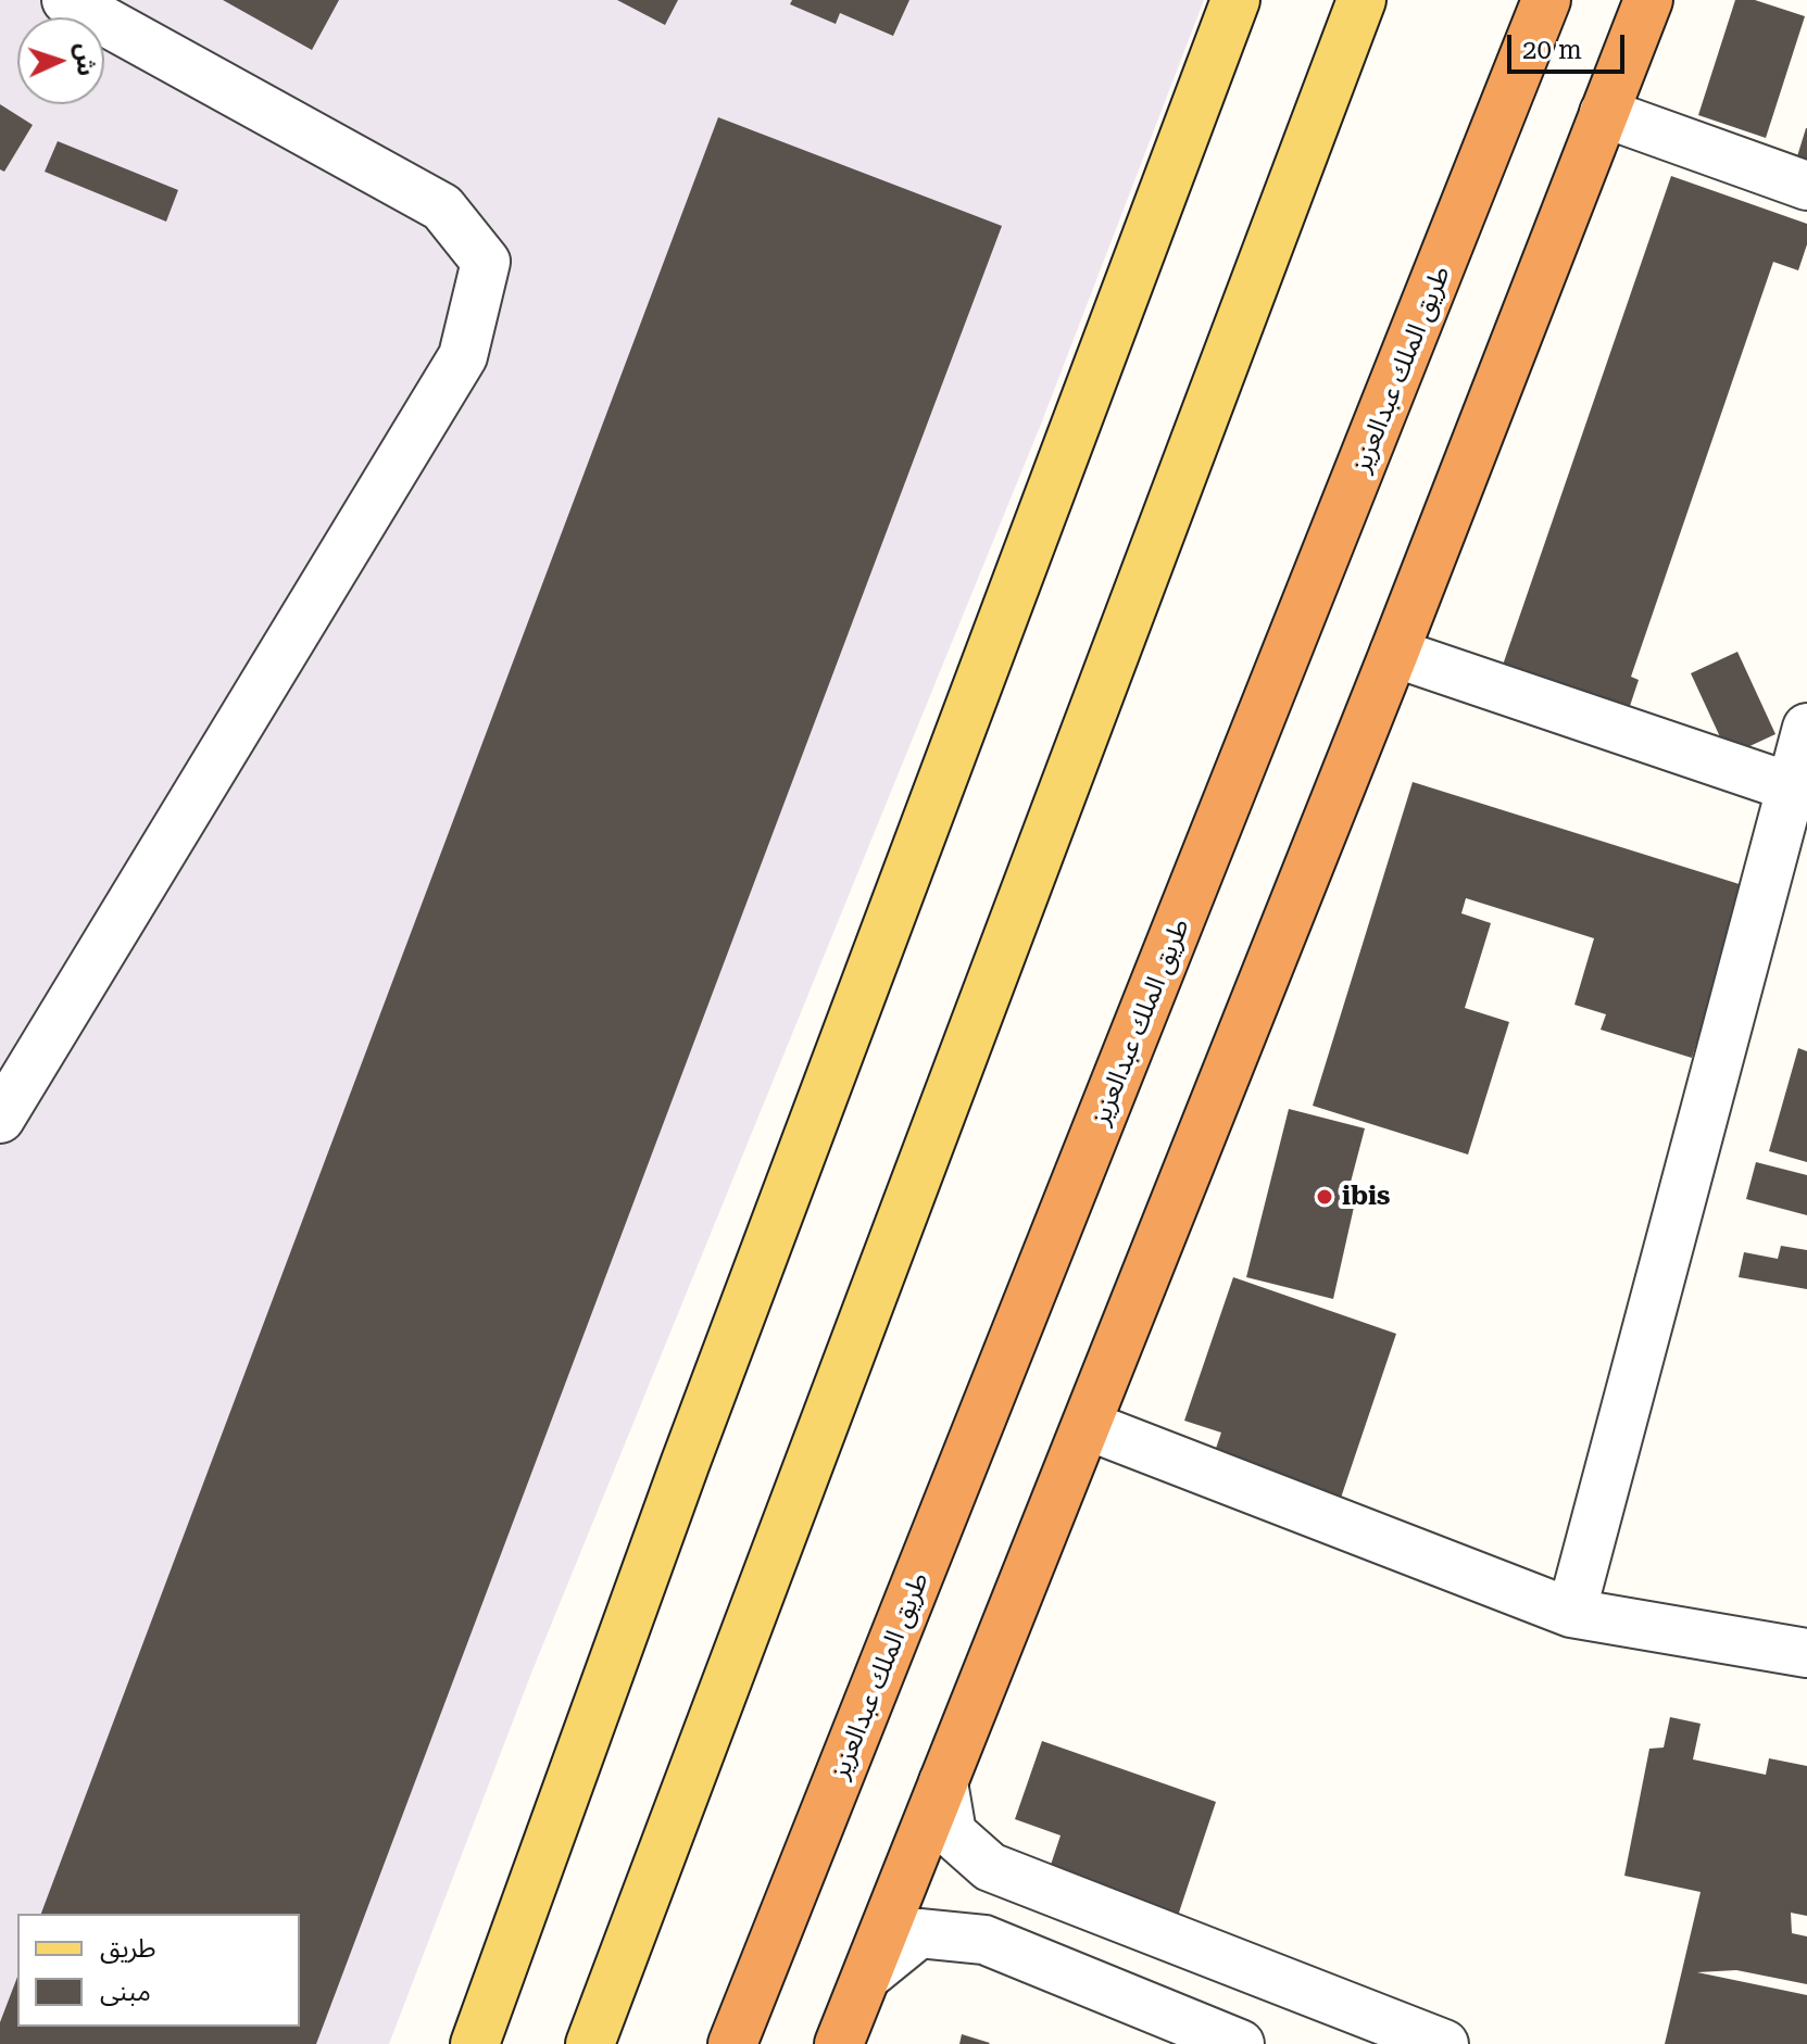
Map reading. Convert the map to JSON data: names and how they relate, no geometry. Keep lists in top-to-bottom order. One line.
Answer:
{"streets":{"highway":["طريق الملك عبدالعزيز"]},"places":["ibis"],"legend":["طريق","مبنى"],"scale_bar":"20 m","north":"right"}
